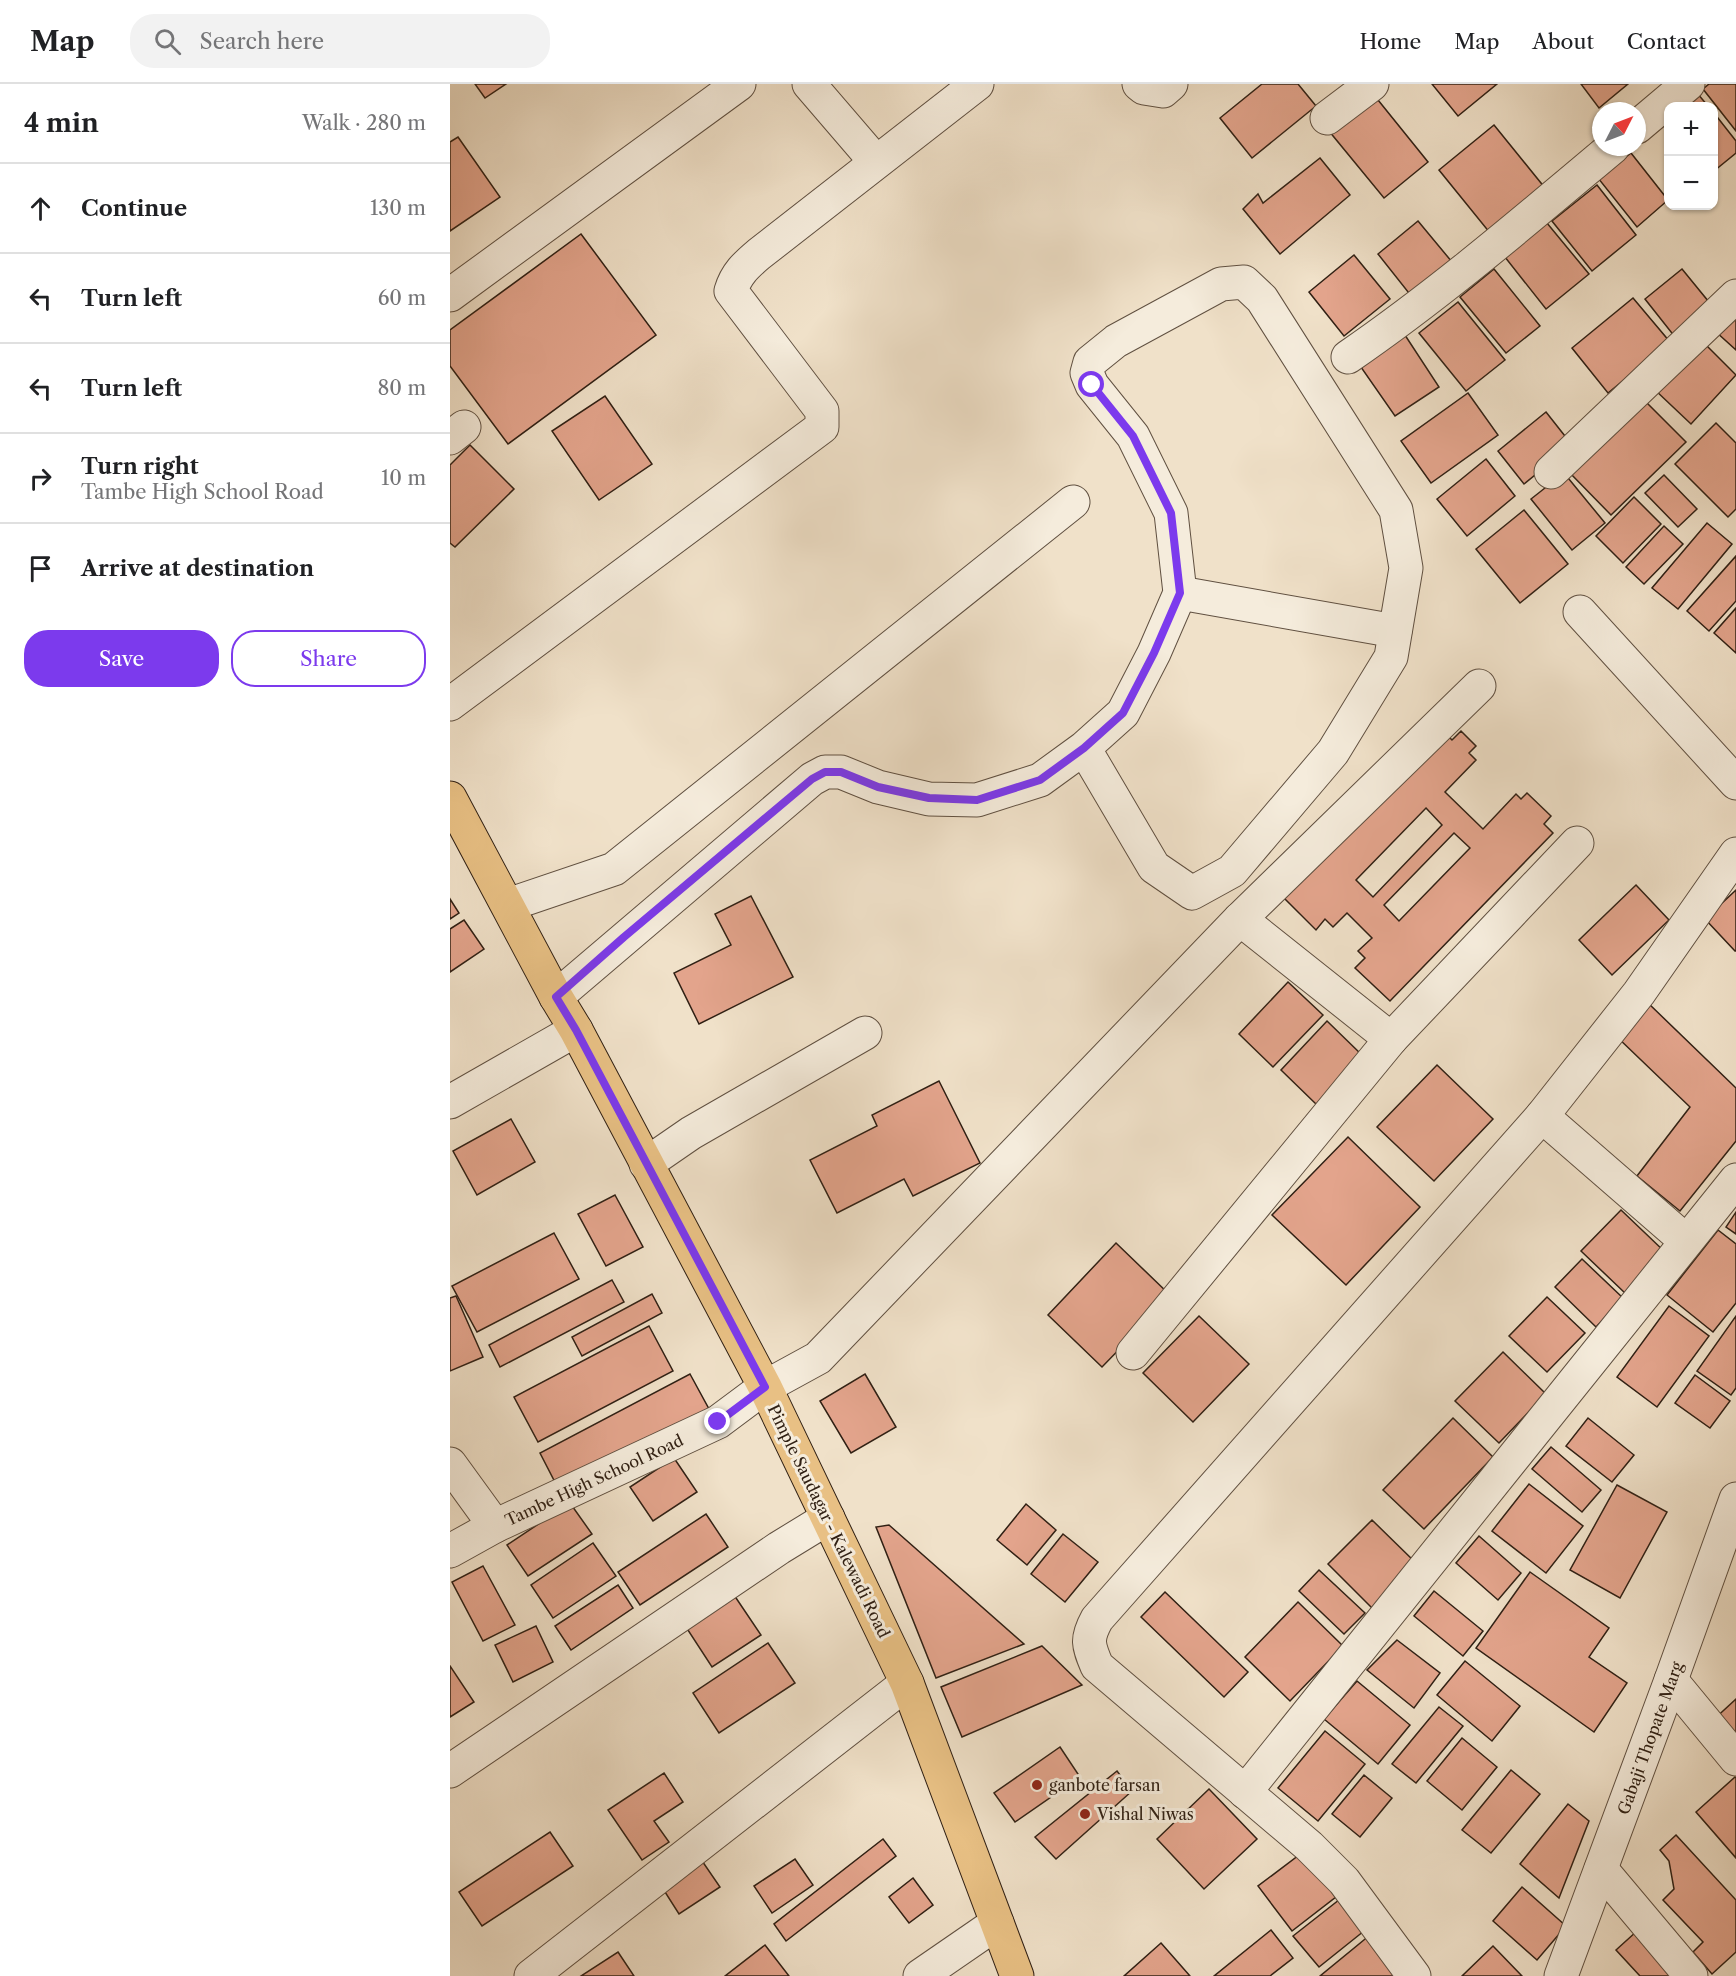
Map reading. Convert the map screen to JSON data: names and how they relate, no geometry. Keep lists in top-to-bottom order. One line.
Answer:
{"streets":{"main road":["Pimple Saudagar - Kalewadi Road"],"street":["Tambe High School Road","Gabaji Thopate Marg"]},"crossings":[["Tambe High School Road","Pimple Saudagar - Kalewadi Road"]],"places":["ganbote farsan","Vishal Niwas"],"north":"top right","page":{"header":"Map","search":"Search here","nav":["Home","Map","About","Contact"],"heading":["4 min","Walk · 280 m"],"map_buttons":["+","−"],"list":[["Continue","130 m"],["Turn left","60 m"],["Turn left","80 m"],["Turn right","Tambe High School Road","10 m"],"Arrive at destination"],"buttons":["Save","Share"]}}
